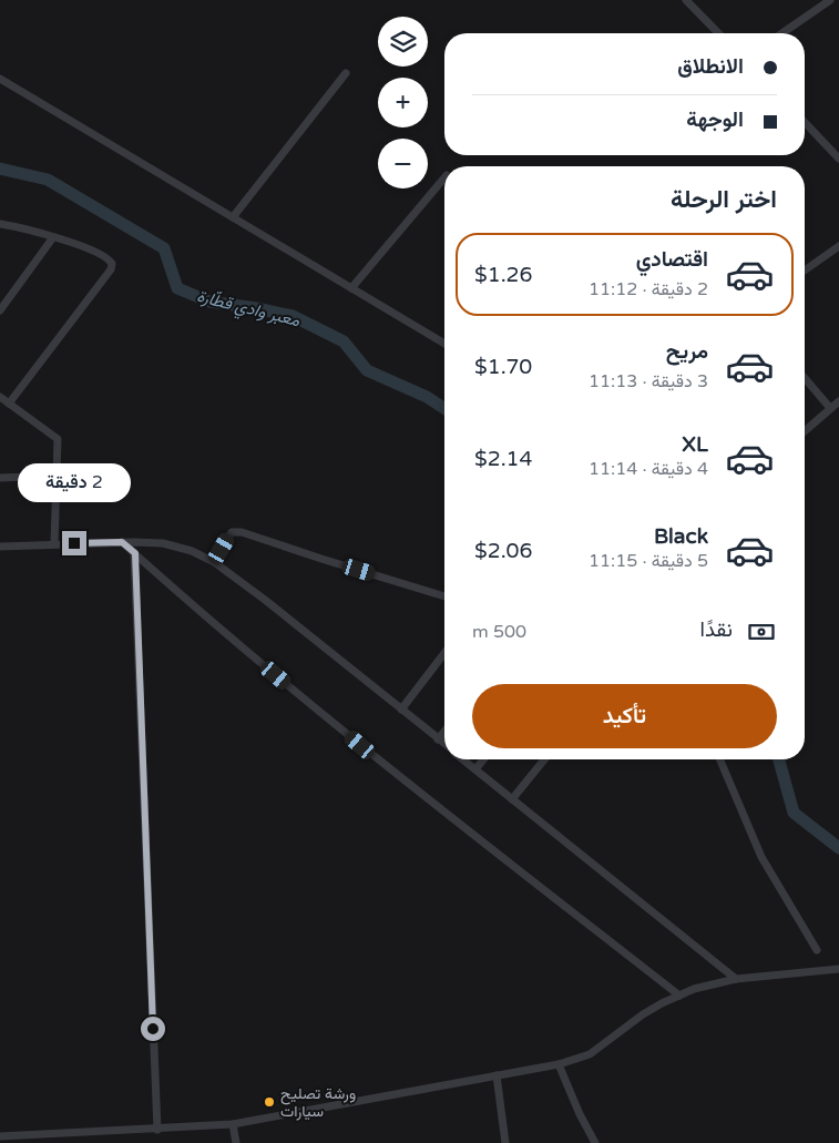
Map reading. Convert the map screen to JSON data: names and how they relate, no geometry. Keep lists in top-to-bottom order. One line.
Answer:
{"water":["معبر وادي قطّارة"],"places":["ورشة تصليح سيارات"],"page":{"map_buttons":["+","−"],"banner":["الانطلاق","الوجهة"],"heading":"اختر الرحلة","list":[{"name":"اقتصادي","note":"2 دقيقة · 11:12","value":"$1.26"},{"name":"مريح","note":"3 دقيقة · 11:13","value":"$1.70"},{"name":"XL","note":"4 دقيقة · 11:14","value":"$2.14"},{"name":"Black","note":"5 دقيقة · 11:15","value":"$2.06"}],"bubble":"2 دقيقة","pay":["نقدًا","500 m"],"buttons":"تأكيد"}}
